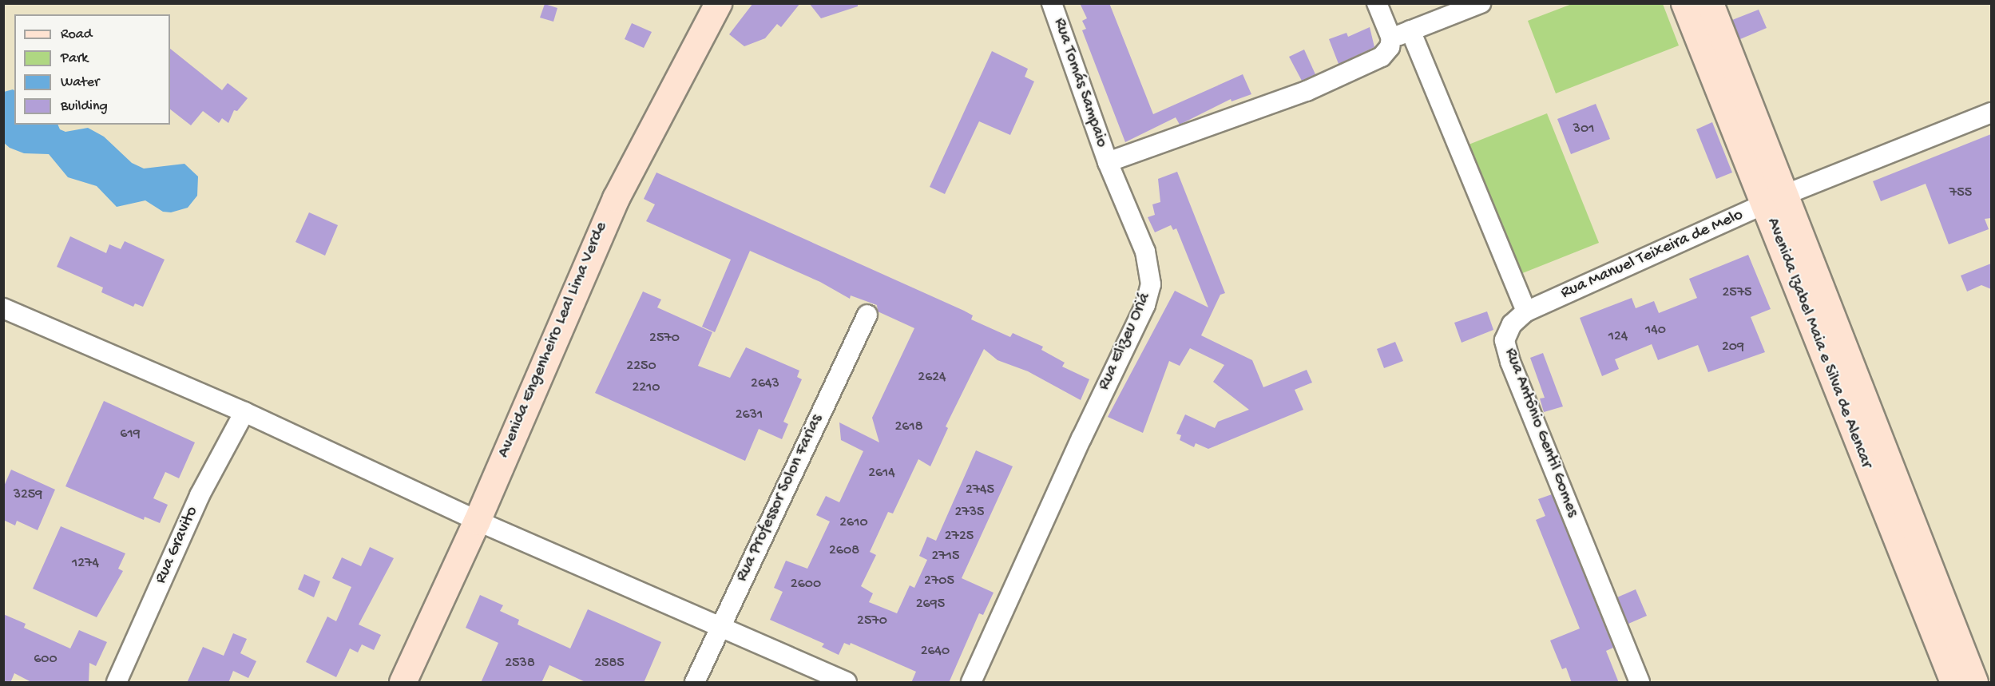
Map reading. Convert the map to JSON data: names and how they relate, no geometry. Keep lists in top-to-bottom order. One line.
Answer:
{"streets":{"street":["Rua Tomás Sampaio","Rua Manuel Teixeira de Melo","Avenida Engenheiro Leal Lima Verde","Rua Elizeu Oriá","Avenida Izabel Maia e Silva de Alencar","Rua Antônio Gentil Gomes","Rua Professor Solon Farias","Rua Gravito"]},"crossings":[["Rua Tomás Sampaio","Rua Elizeu Oriá"],["Rua Manuel Teixeira de Melo","Avenida Izabel Maia e Silva de Alencar"],["Rua Manuel Teixeira de Melo","Rua Antônio Gentil Gomes"]],"house_numbers":["301","755","2575","140","124","2570","209","2250","2624","2643","2210","2631","2618","619","2614","2745","3259","2735","2610","2725","2608","2715","1274","2705","2600","2695","2570","2640","600","2538","2585"],"legend":["Road","Park","Water","Building"]}
